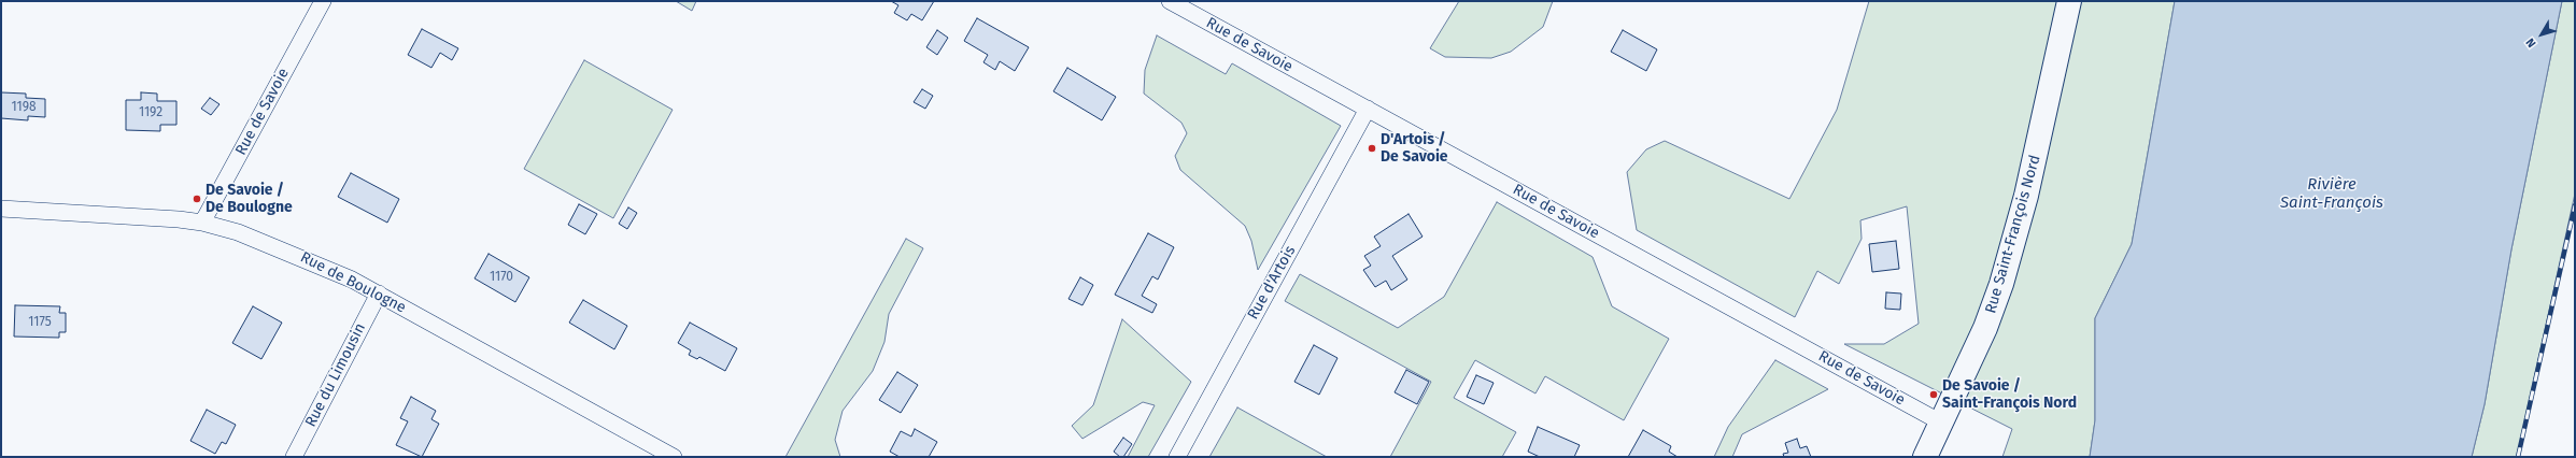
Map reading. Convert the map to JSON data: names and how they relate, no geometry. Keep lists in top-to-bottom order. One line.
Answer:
{"streets":{"street":["Rue de Savoie","Rue Saint-François Nord","Rue de Boulogne","Rue d'Artois","Rue du Limousin"]},"crossings":[["Rue de Savoie","Rue Saint-François Nord"],["Rue de Savoie","Rue de Boulogne"],["Rue de Savoie","Rue d'Artois"],["Rue de Boulogne","Rue du Limousin"]],"water":["Rivière Saint-François"],"places":["D'Artois / De Savoie","De Savoie / De Boulogne","De Savoie / Saint-François Nord"],"house_numbers":["1198","1192","1170","1175"],"north":"bottom left"}
